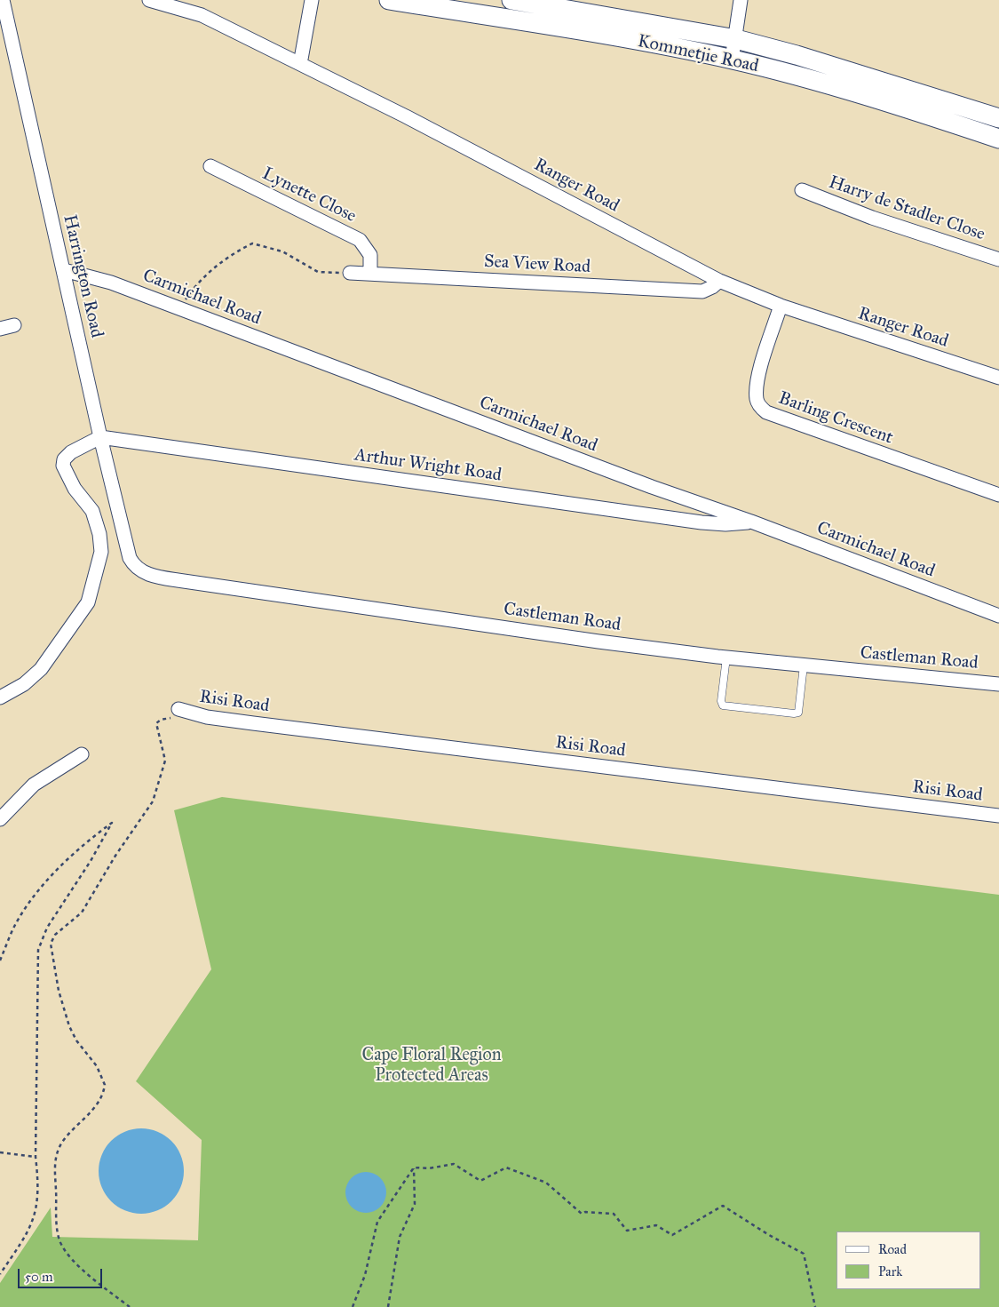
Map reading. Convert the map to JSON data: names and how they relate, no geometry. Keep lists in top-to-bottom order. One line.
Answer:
{"streets":{"main road":["Kommetjie Road"],"street":["Ranger Road","Lynette Close","Harry de Stadler Close","Sea View Road","Harrington Road","Carmichael Road","Barling Crescent","Arthur Wright Road","Castleman Road","Risi Road"]},"crossings":[["Ranger Road","Sea View Road"],["Ranger Road","Barling Crescent"],["Lynette Close","Sea View Road"],["Harrington Road","Carmichael Road"],["Harrington Road","Arthur Wright Road"],["Harrington Road","Castleman Road"],["Carmichael Road","Arthur Wright Road"]],"parks":["Cape Floral Region Protected Areas"],"legend":["Road","Park"],"scale_bar":"50 m"}
